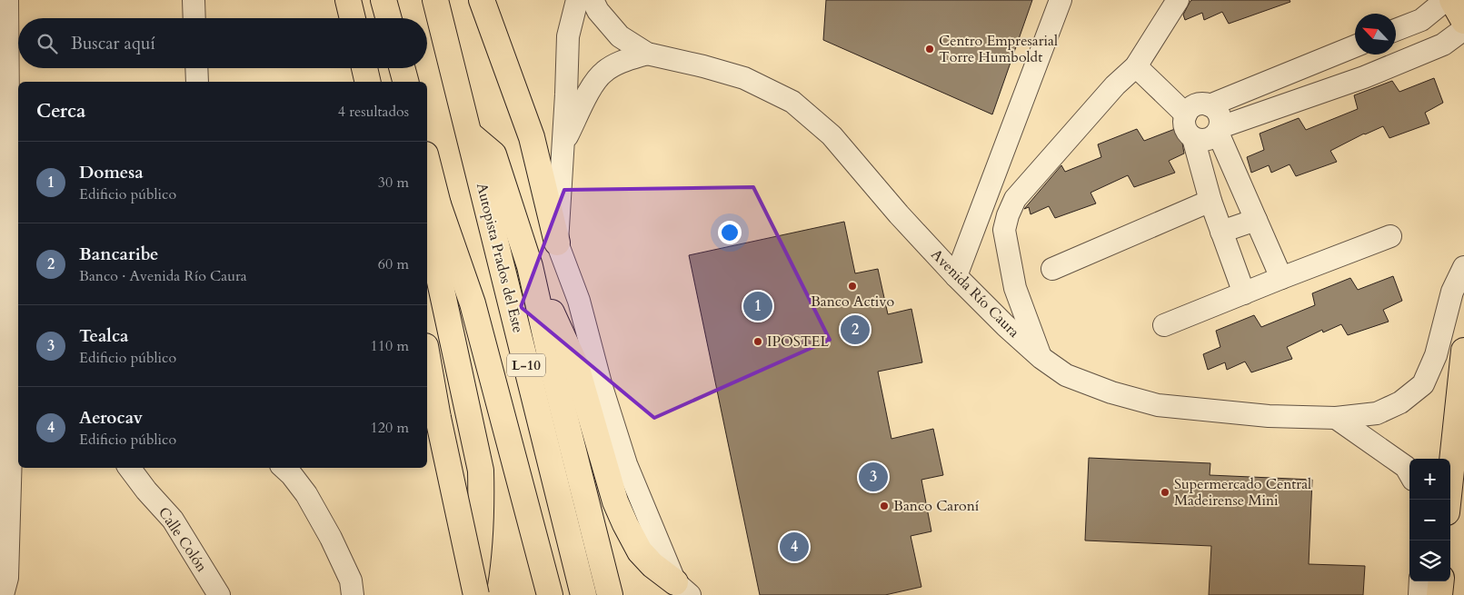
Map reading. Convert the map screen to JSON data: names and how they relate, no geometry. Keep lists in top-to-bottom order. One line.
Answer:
{"streets":{"main road":["Autopista Prados del Este","L-10"],"street":["Avenida Río Caura","Calle Colón"]},"places":["Centro Empresarial Torre Humboldt","Banco Activo","IPOSTEL","Supermercado Central Madeirense Mini","Banco Caroní"],"north":"top left","page":{"search":"Buscar aquí","heading":["Cerca","4 resultados"],"list":[{"mark":"1","name":"Domesa","note":"Edificio público","value":"30 m"},{"mark":"2","name":"Bancaribe","note":"Banco · Avenida Río Caura","value":"60 m"},{"mark":"3","name":"Tealca","note":"Edificio público","value":"110 m"},{"mark":"4","name":"Aerocav","note":"Edificio público","value":"120 m"}],"pins":["1","2","3","4"],"map_buttons":["+","−"]}}
